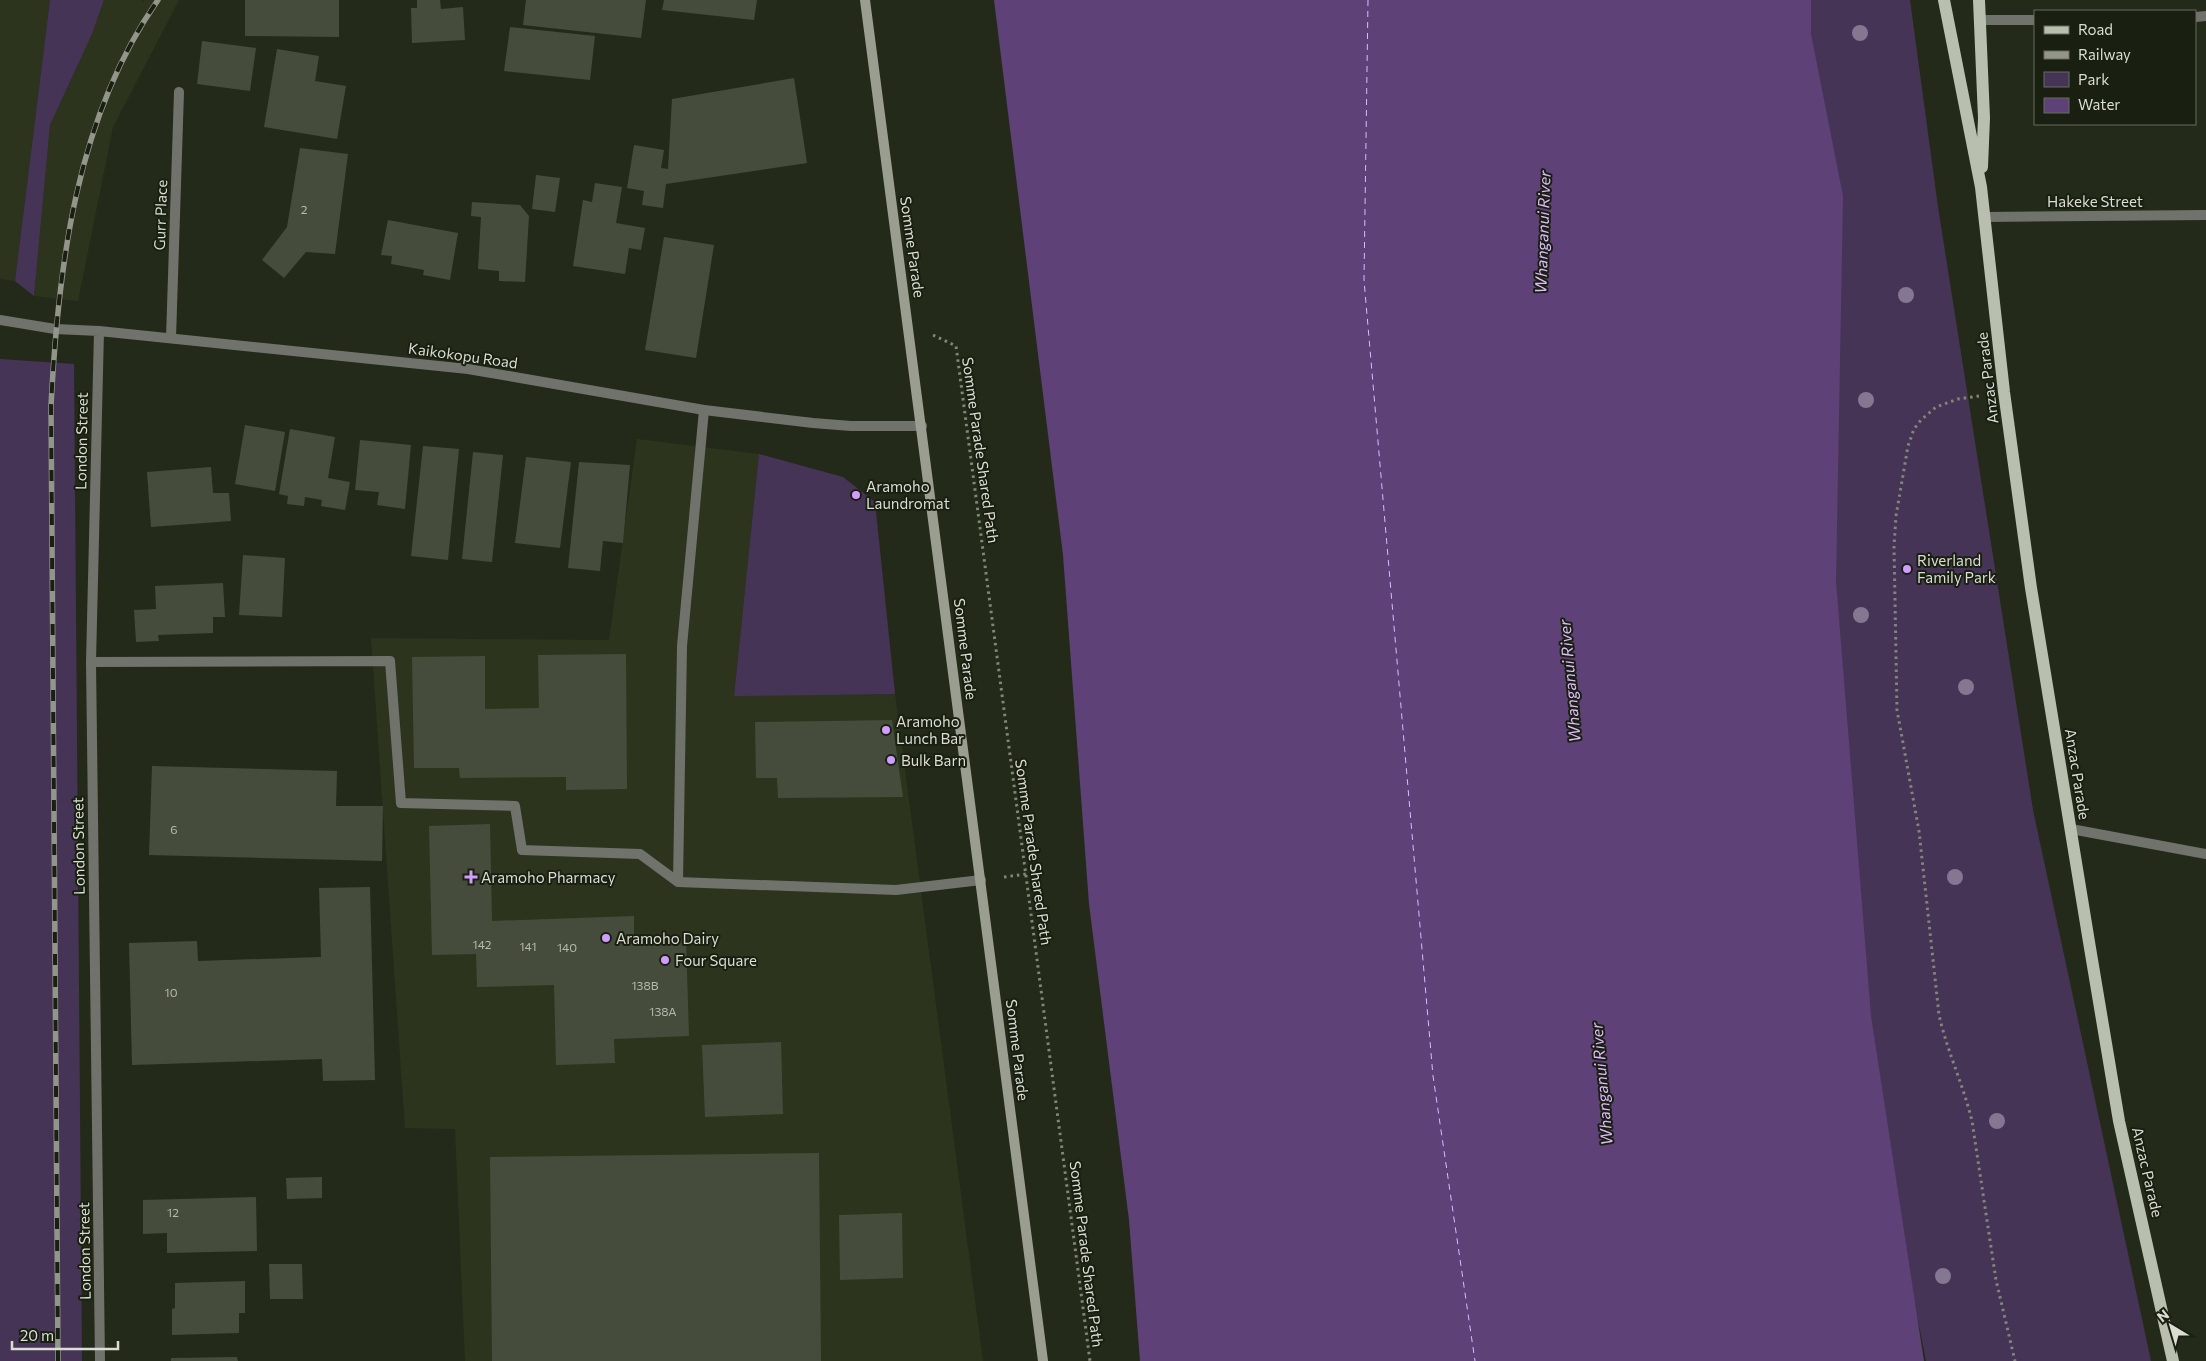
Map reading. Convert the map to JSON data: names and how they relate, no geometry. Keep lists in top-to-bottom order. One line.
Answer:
{"streets":{"main road":["Somme Parade","Anzac Parade"],"street":["Hakeke Street","Gurr Place","Kaikokopu Road","London Street"],"path":["Somme Parade Shared Path"]},"crossings":[["Hakeke Street","Anzac Parade"],["Gurr Place","Kaikokopu Road"],["Somme Parade","Kaikokopu Road"],["Kaikokopu Road","London Street"]],"water":["Whanganui River"],"places":{"other":["Aramoho Laundromat","Riverland Family Park","Aramoho Lunch Bar","Bulk Barn","Aramoho Dairy","Four Square"],"health":["Aramoho Pharmacy"]},"house_numbers":["2","6","142","141","140","138B","10","138A","12"],"legend":["Road","Railway","Park","Water"],"scale_bar":"20 m","north":"top left"}
